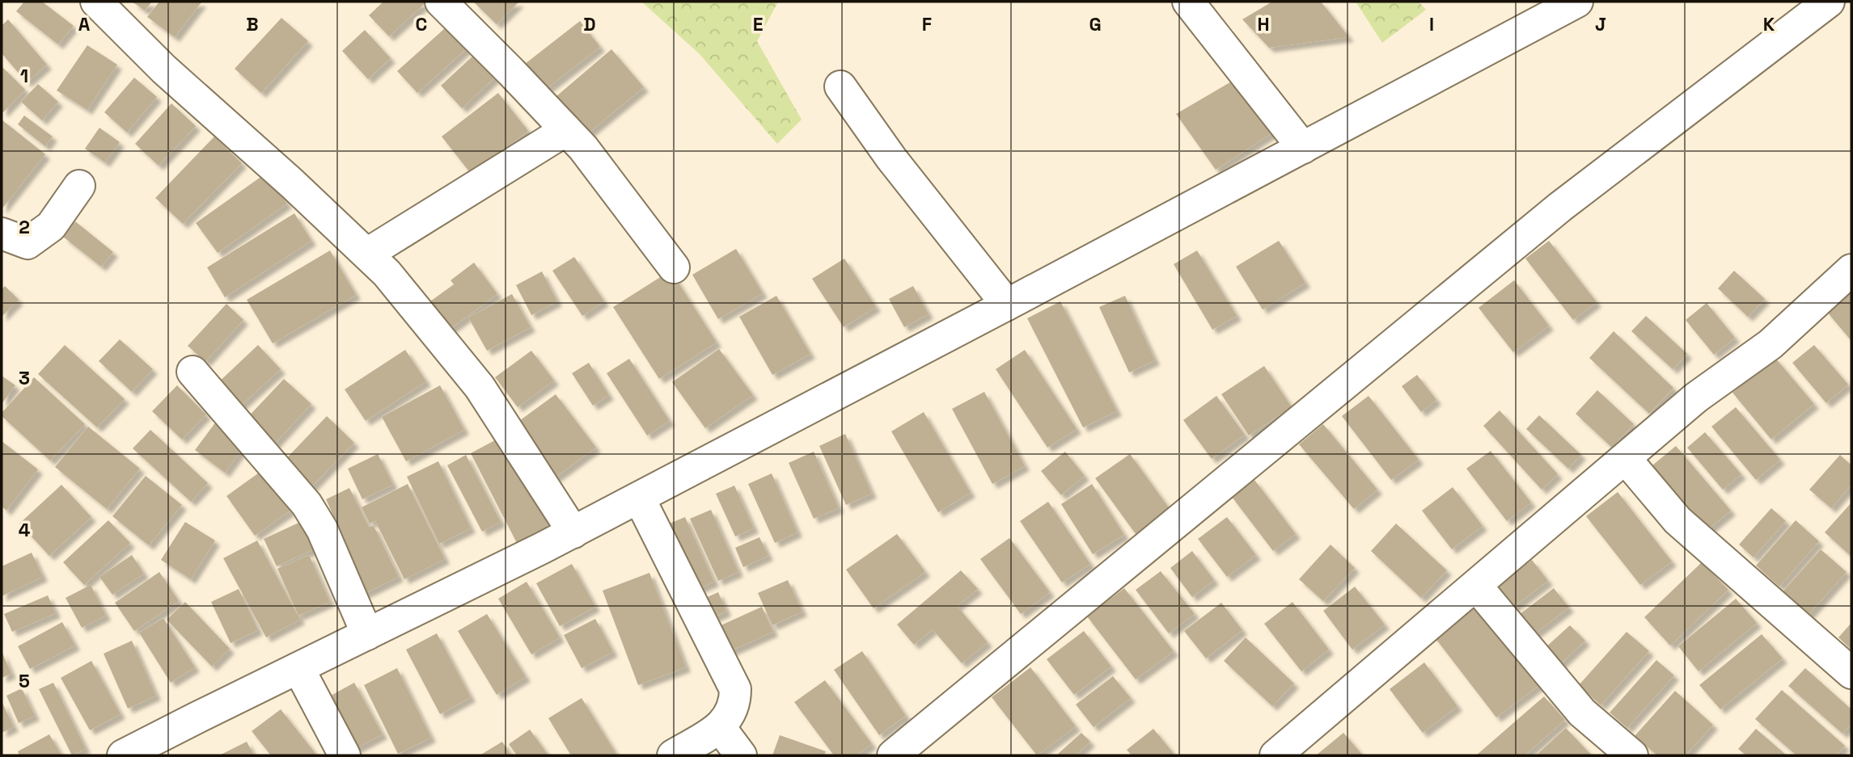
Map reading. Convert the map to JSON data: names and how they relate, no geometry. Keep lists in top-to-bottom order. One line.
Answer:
{"grid":{"columns":["A","B","C","D","E","F","G","H","I","J","K"],"rows":["1","2","3","4","5"]}}
